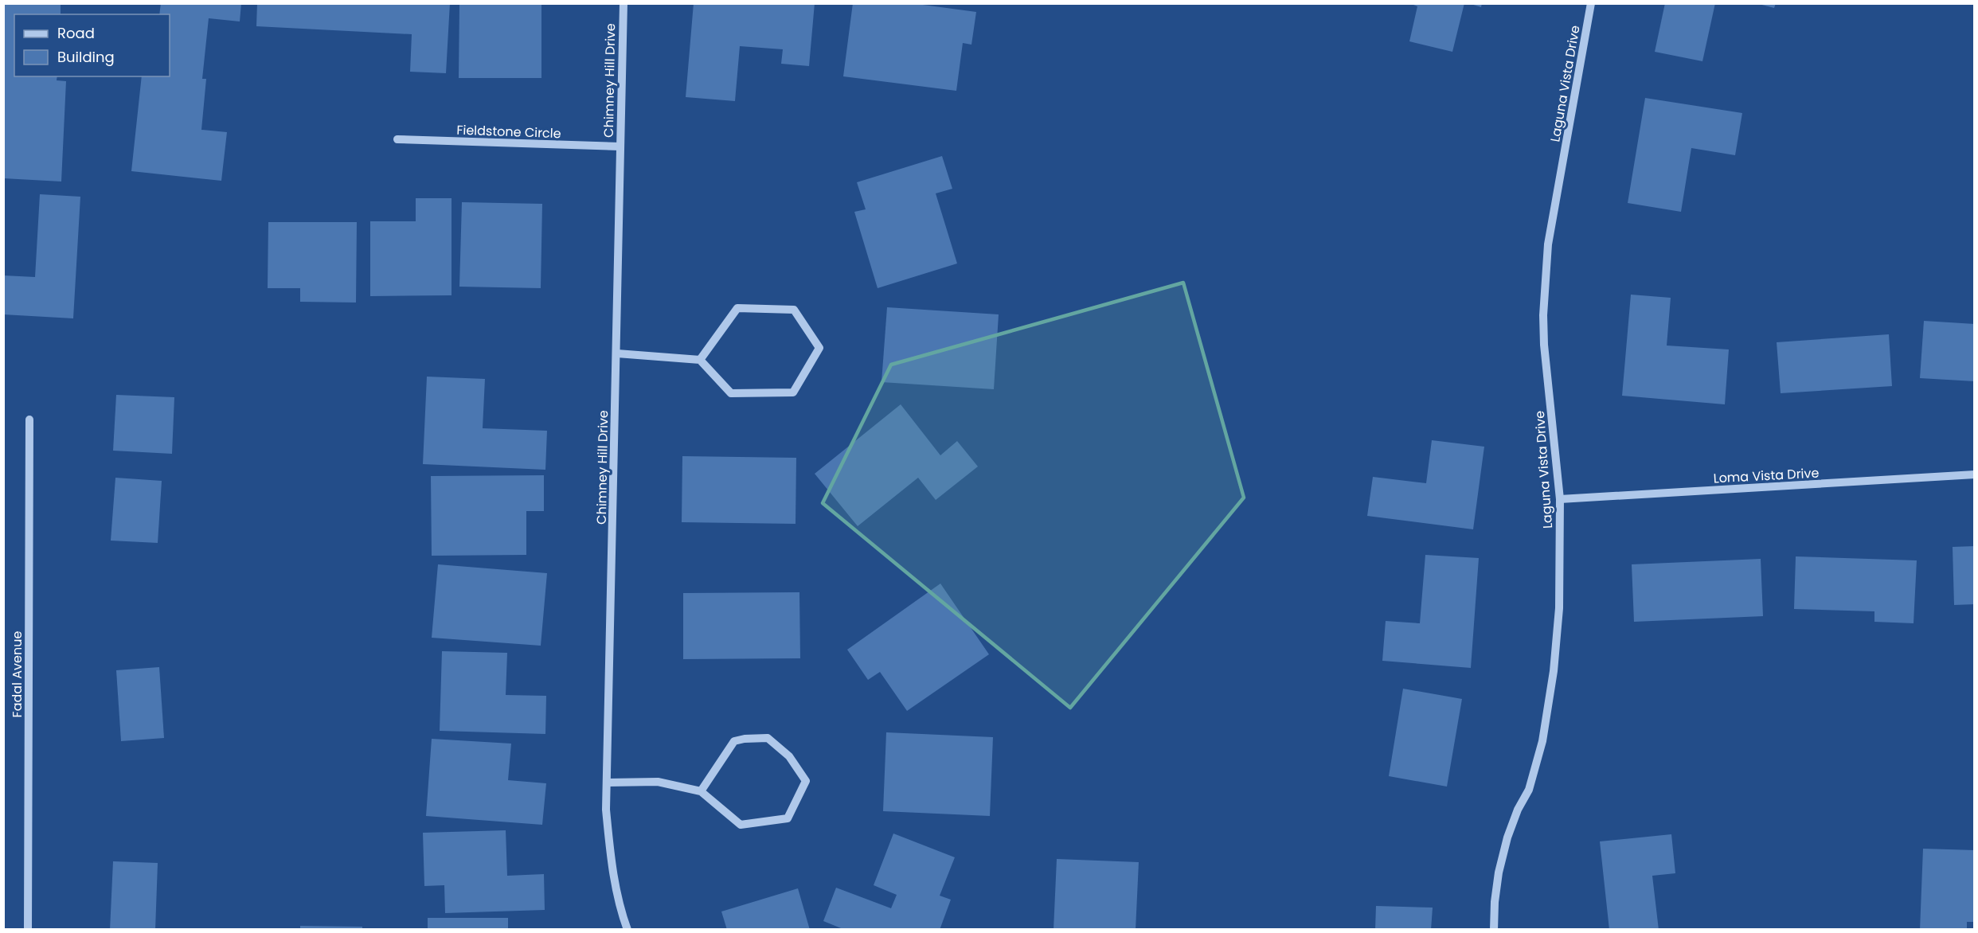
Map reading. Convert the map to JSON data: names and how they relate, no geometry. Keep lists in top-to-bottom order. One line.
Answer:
{"streets":{"street":["Chimney Hill Drive","Laguna Vista Drive","Fieldstone Circle","Loma Vista Drive","Fadal Avenue"]},"crossings":[["Chimney Hill Drive","Fieldstone Circle"],["Laguna Vista Drive","Loma Vista Drive"]],"legend":["Road","Building"]}
